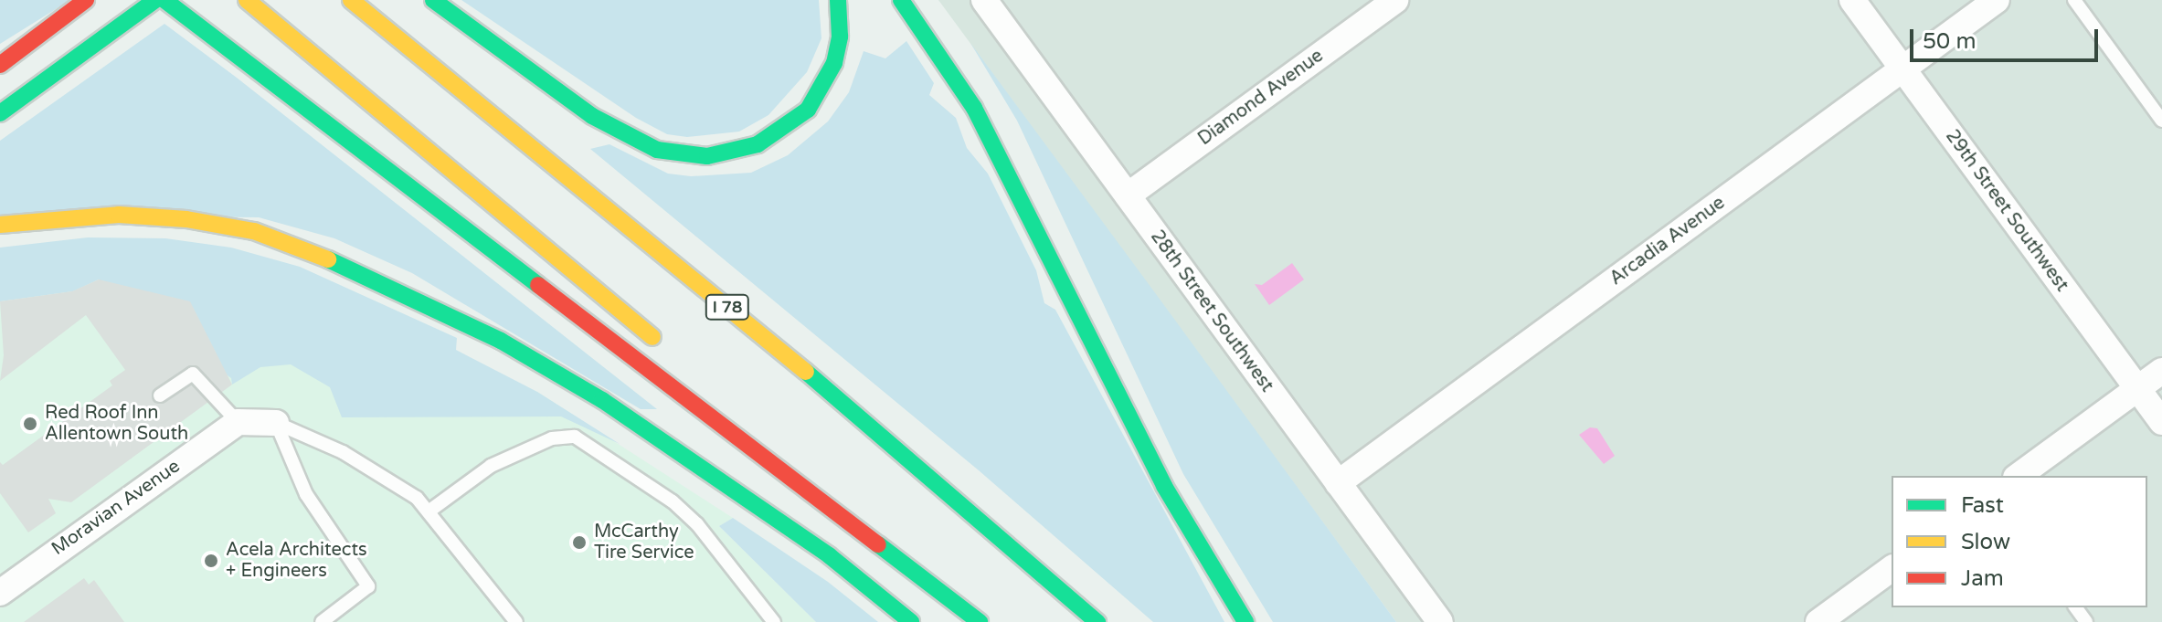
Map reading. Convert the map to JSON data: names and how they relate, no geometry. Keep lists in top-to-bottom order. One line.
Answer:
{"streets":{"highway":["I 78"],"street":["Diamond Avenue","29th Street Southwest","Arcadia Avenue","28th Street Southwest","Moravian Avenue"]},"crossings":[["Diamond Avenue","28th Street Southwest"],["29th Street Southwest","Arcadia Avenue"],["Arcadia Avenue","28th Street Southwest"]],"places":["Red Roof Inn Allentown South","McCarthy Tire Service","Acela Architects + Engineers"],"legend":["Fast","Slow","Jam"],"scale_bar":"50 m"}
